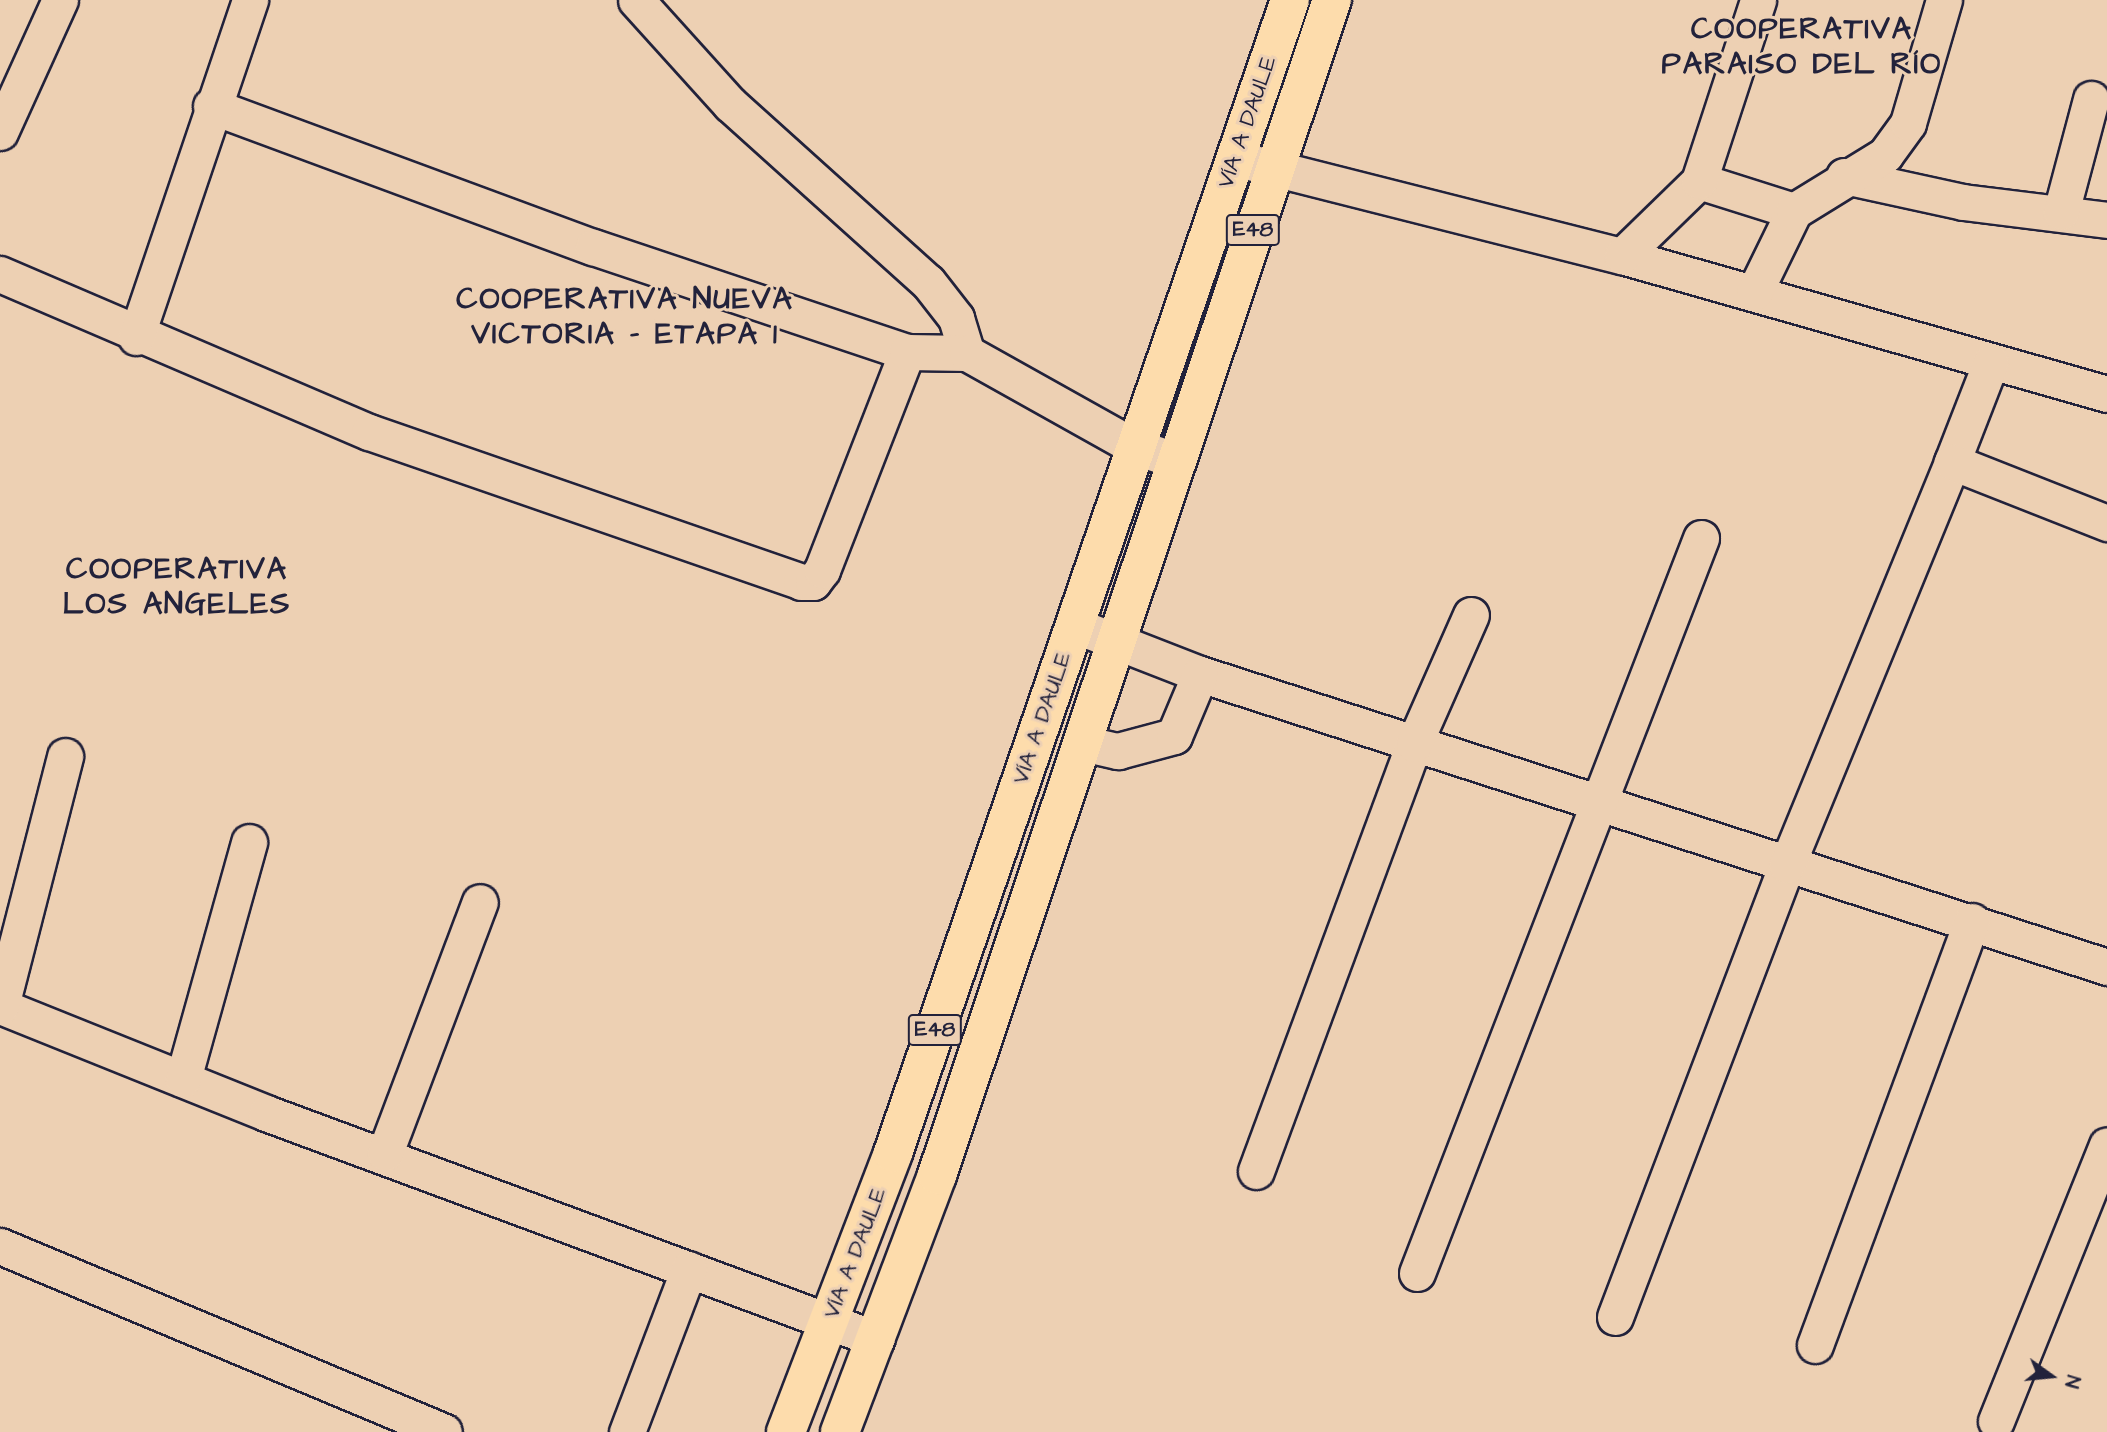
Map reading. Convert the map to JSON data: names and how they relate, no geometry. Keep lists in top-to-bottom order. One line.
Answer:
{"streets":{"highway":["VÍA A DAULE","E48"]},"districts":["COOPERATIVA PARAISO DEL RÍO","COOPERATIVA NUEVA VICTORIA - ETAPA 1","COOPERATIVA LOS ANGELES"],"north":"right"}
